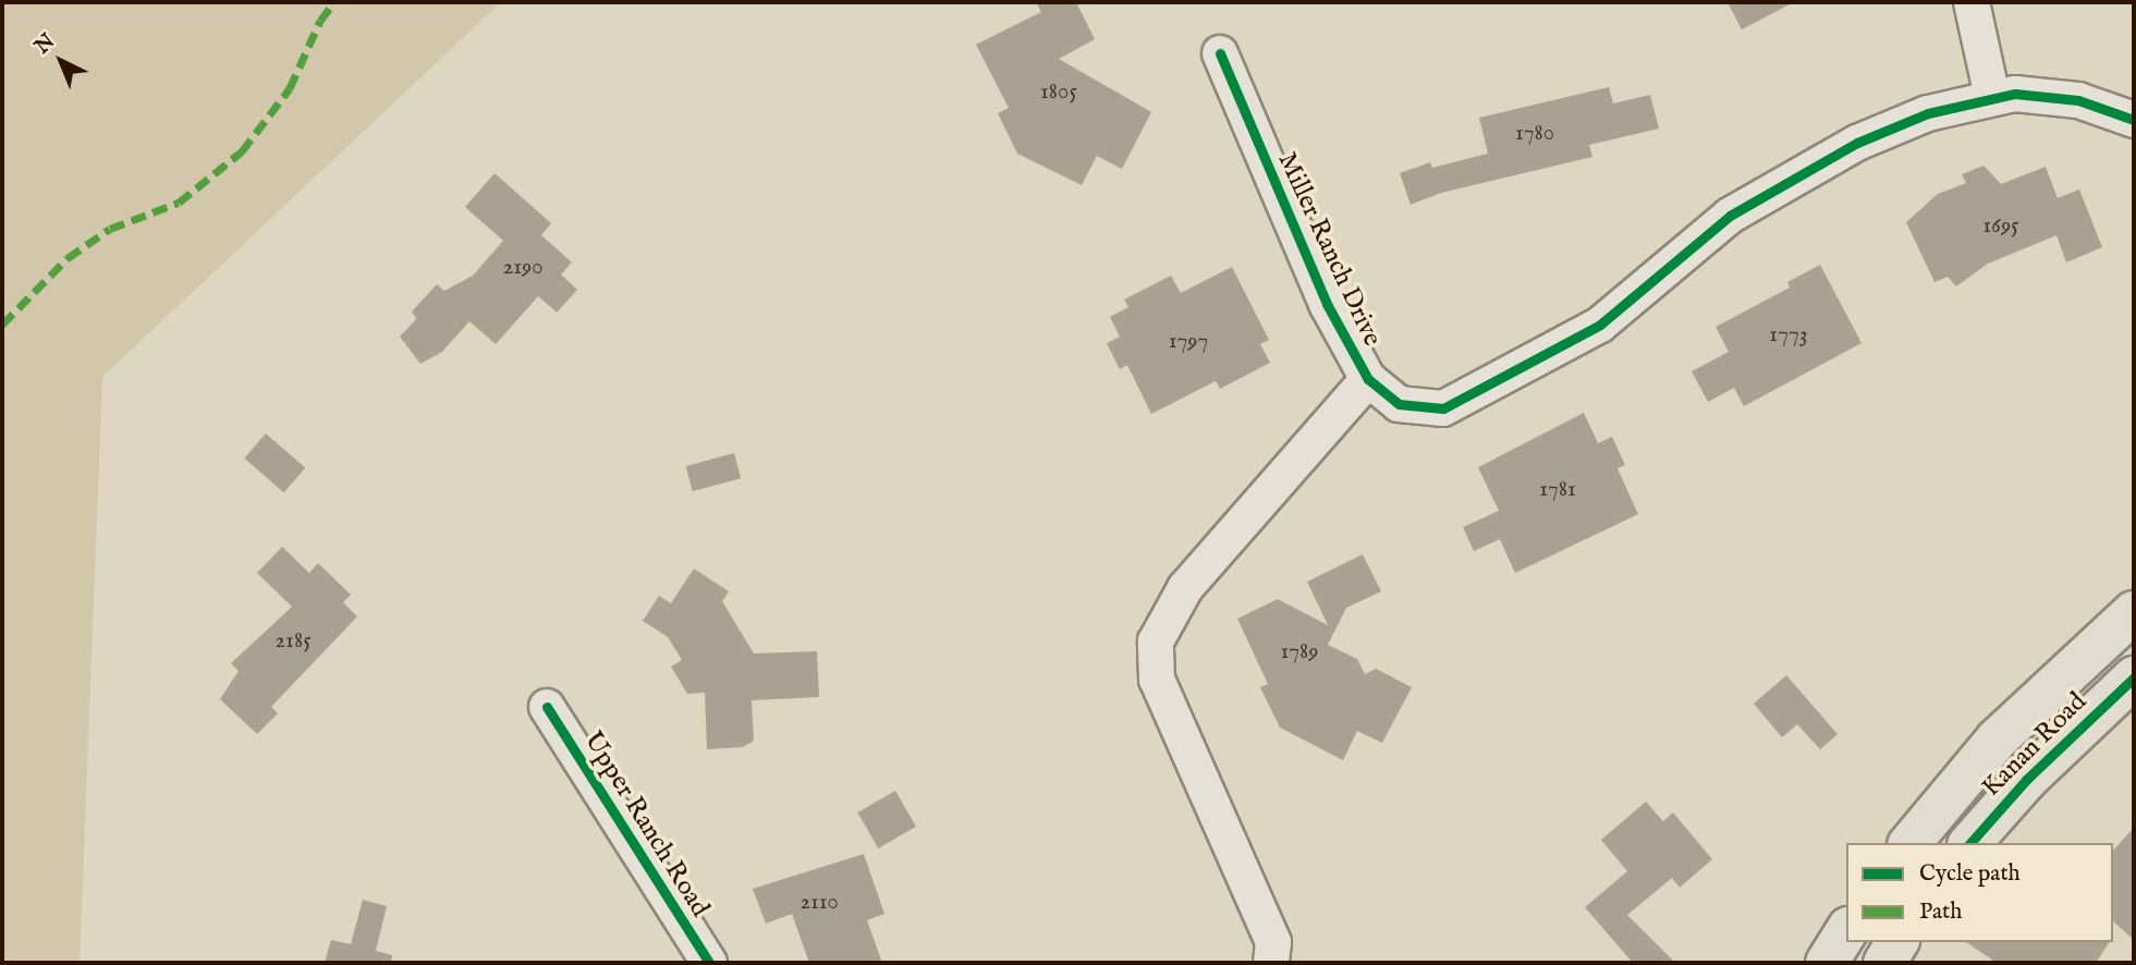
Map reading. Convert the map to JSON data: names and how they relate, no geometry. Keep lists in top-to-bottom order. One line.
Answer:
{"streets":{"main road":["Kanan Road"],"street":["Miller Ranch Drive","Upper Ranch Road"]},"house_numbers":["1805","1780","1695","2190","1773","1797","1781","2185","1789","2110"],"legend":["Cycle path","Path"],"north":"top left"}
